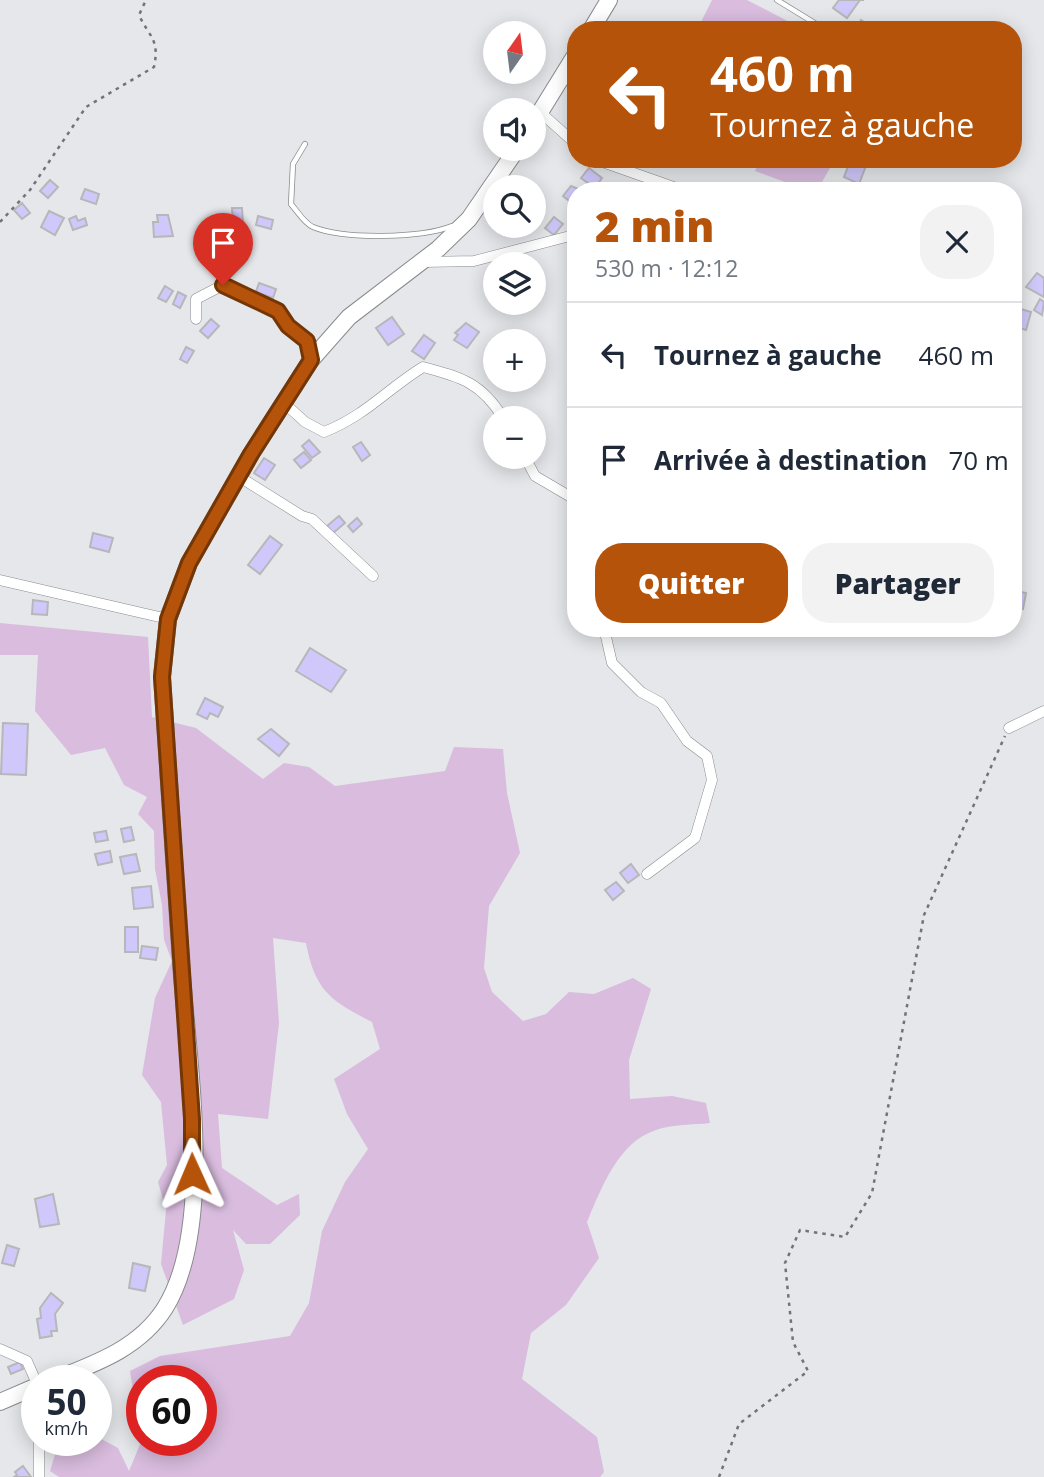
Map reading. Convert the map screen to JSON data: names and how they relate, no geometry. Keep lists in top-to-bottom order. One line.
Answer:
{"north":"top","page":{"map_buttons":["+","−"],"turn":["460 m","Tournez à gauche"],"heading":["2 min","530 m · 12:12"],"list":[{"name":"Tournez à gauche","value":"460 m"},{"name":"Arrivée à destination","value":"70 m"}],"buttons":["Quitter","Partager"],"speed":"50 km/h","limit":"60"}}
